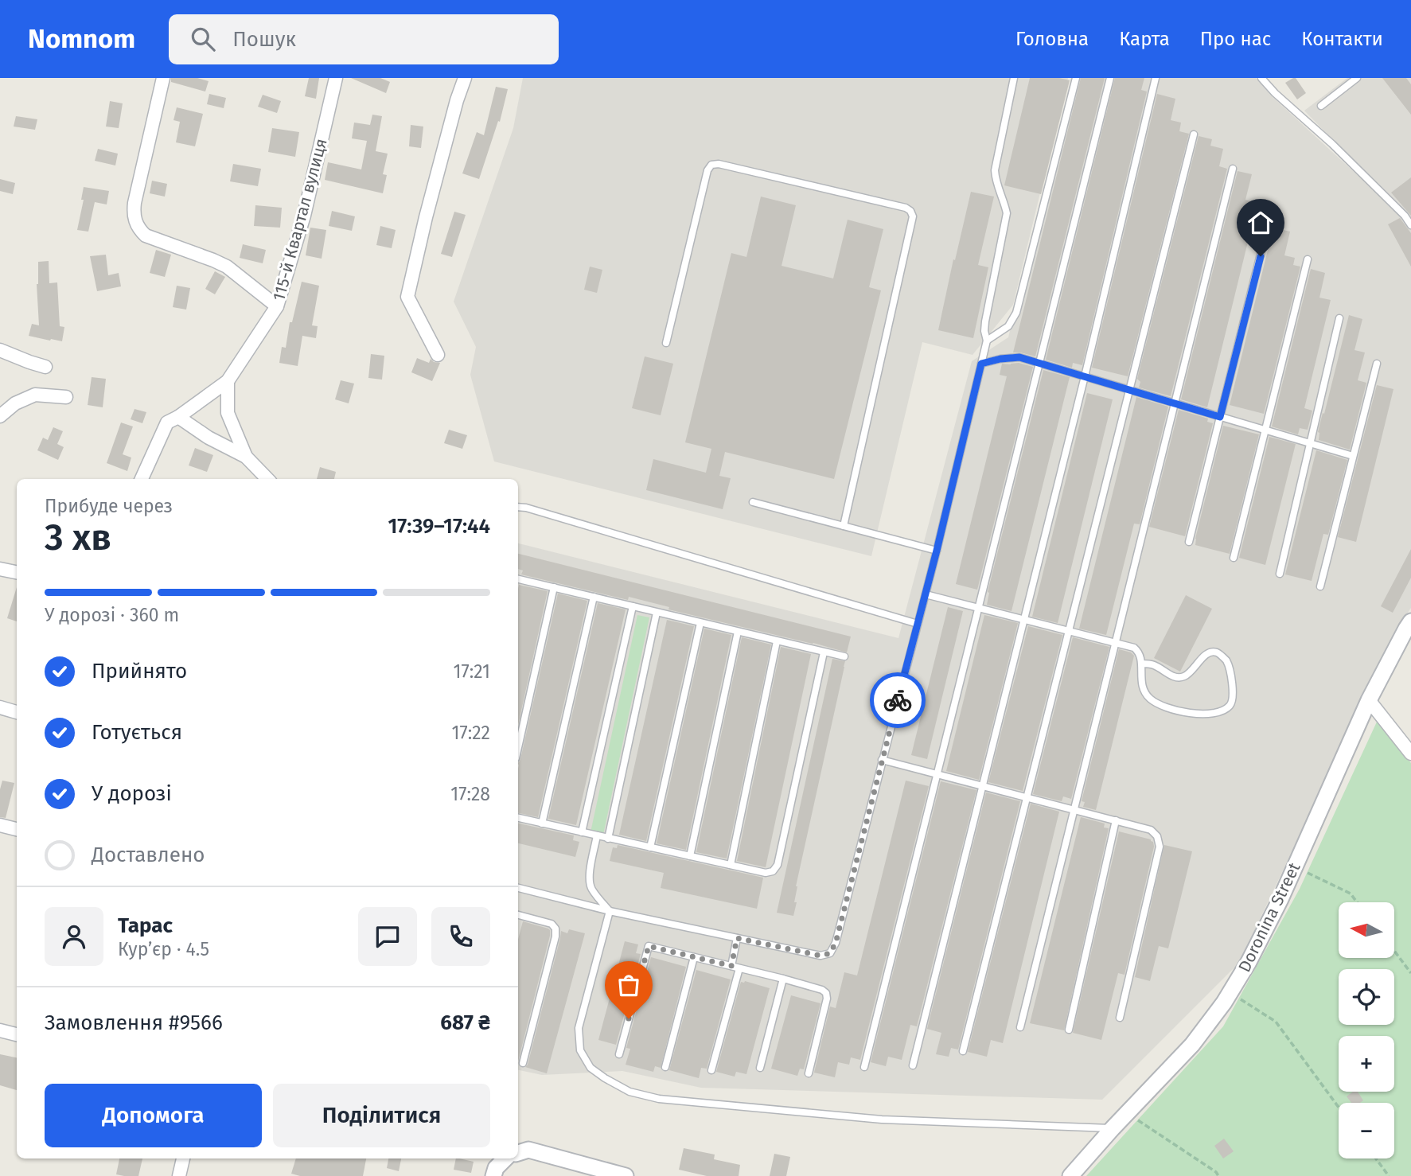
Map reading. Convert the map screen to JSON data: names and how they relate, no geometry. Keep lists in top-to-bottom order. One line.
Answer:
{"streets":{"street":["115-й Квартал вулиця","Doronina Street"]},"north":"left","page":{"header":"Nomnom","search":"Пошук","nav":["Головна","Карта","Про нас","Контакти"],"heading":["3 хв","Прибуде через","17:39–17:44"],"panel":["Тарас","Кур’єр · 4.5","Замовлення #9566","687 ₴"],"bar":"У дорозі · 360 m","list":[["Прийнято","17:21"],["Готується","17:22"],["У дорозі","17:28"],"Доставлено"],"map_buttons":["+","−"],"buttons":["Допомога","Поділитися"]}}
